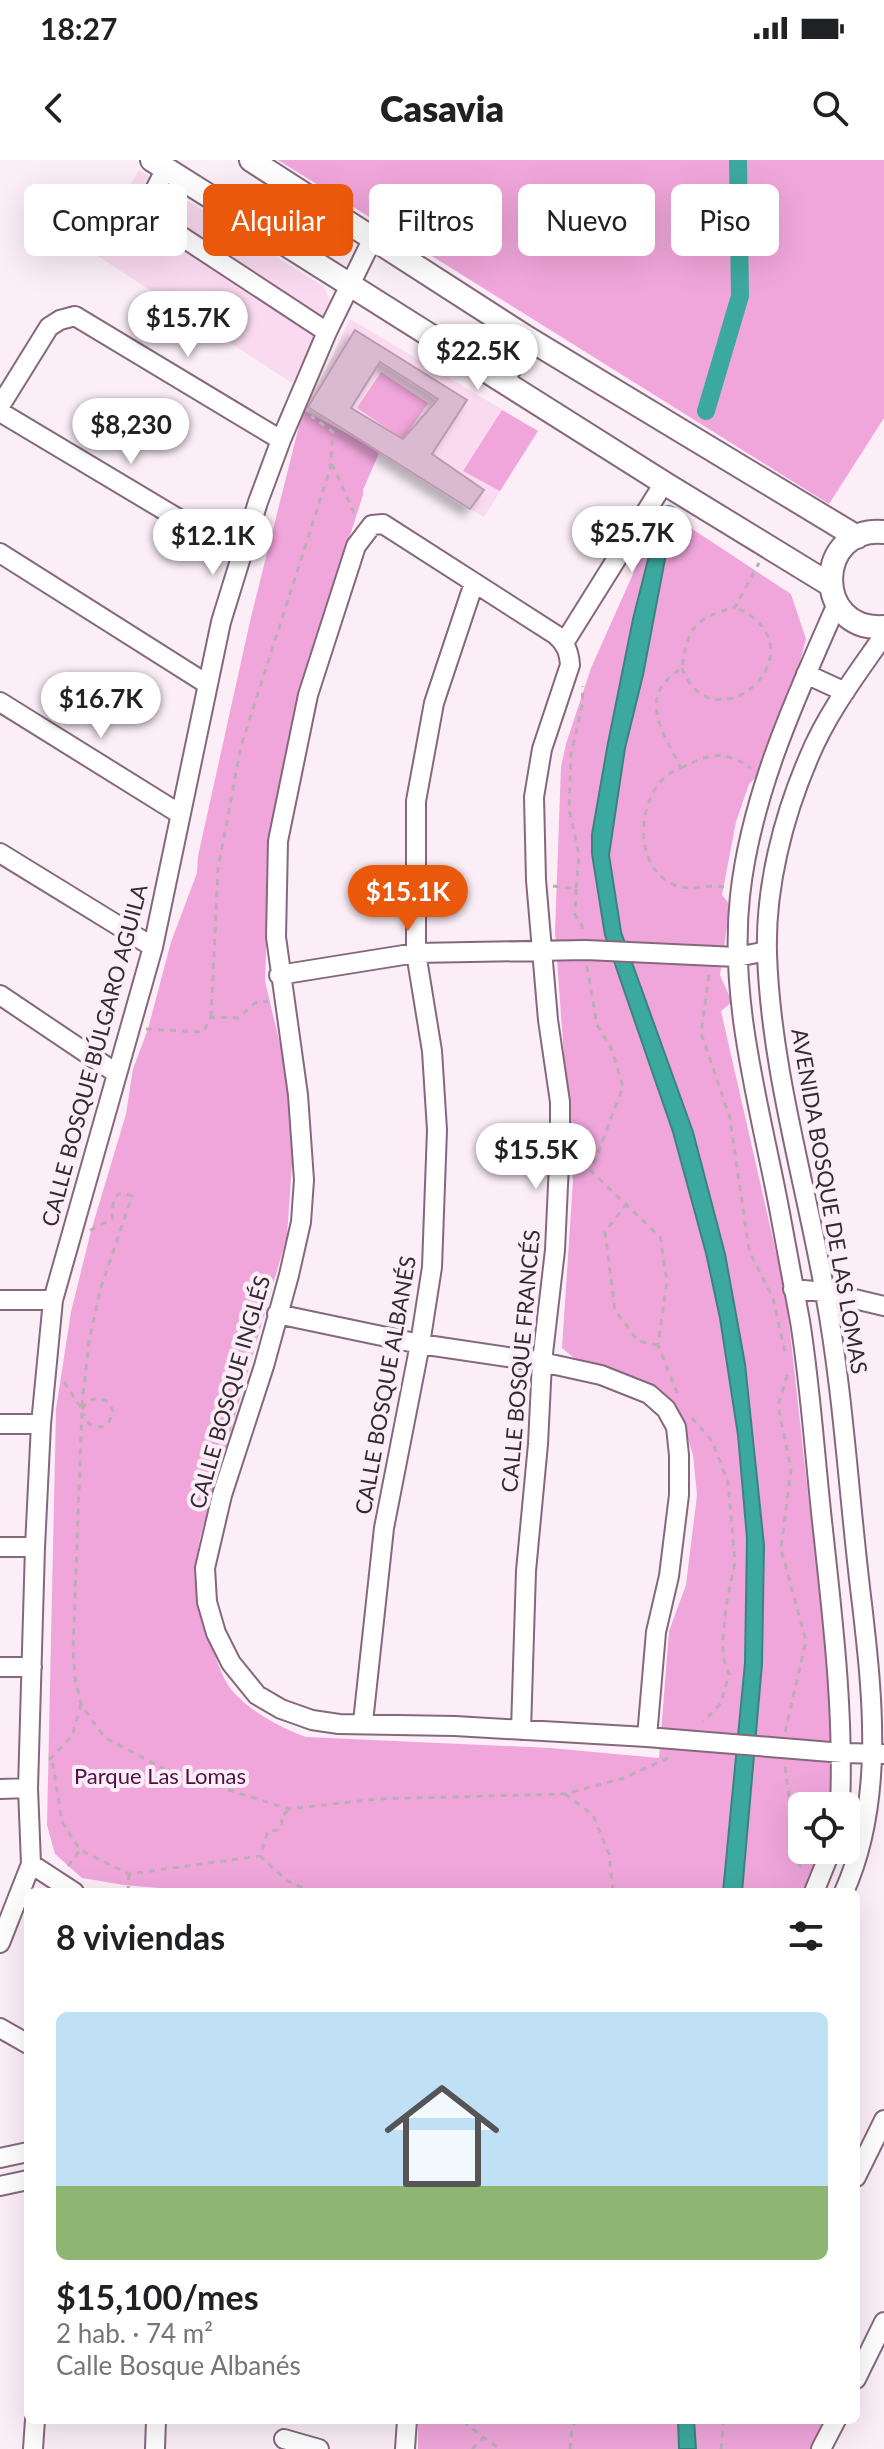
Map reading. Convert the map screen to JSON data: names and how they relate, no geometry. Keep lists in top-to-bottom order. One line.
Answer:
{"streets":{"street":["CALLE BOSQUE BÚLGARO AGUILA","AVENIDA BOSQUE DE LAS LOMAS","CALLE BOSQUE FRANCÉS","CALLE BOSQUE ALBANÉS","CALLE BOSQUE INGLÉS"]},"crossings":[["AVENIDA BOSQUE DE LAS LOMAS","CALLE BOSQUE INGLÉS"],["CALLE BOSQUE FRANCÉS","CALLE BOSQUE INGLÉS"],["CALLE BOSQUE ALBANÉS","CALLE BOSQUE INGLÉS"]],"parks":["Parque Las Lomas"],"page":{"status":"18:27","header":"Casavia","chip":["Comprar","Alquilar","Filtros","Nuevo","Piso"],"price":["$15.7K","$22.5K","$8,230","$25.7K","$12.1K","$16.7K","$15.1K","$15.5K"],"heading":"8 viviendas","list":[{"name":"$15,100/mes","note":"2 hab. · 74 m² · Calle Bosque Albanés"}]}}
